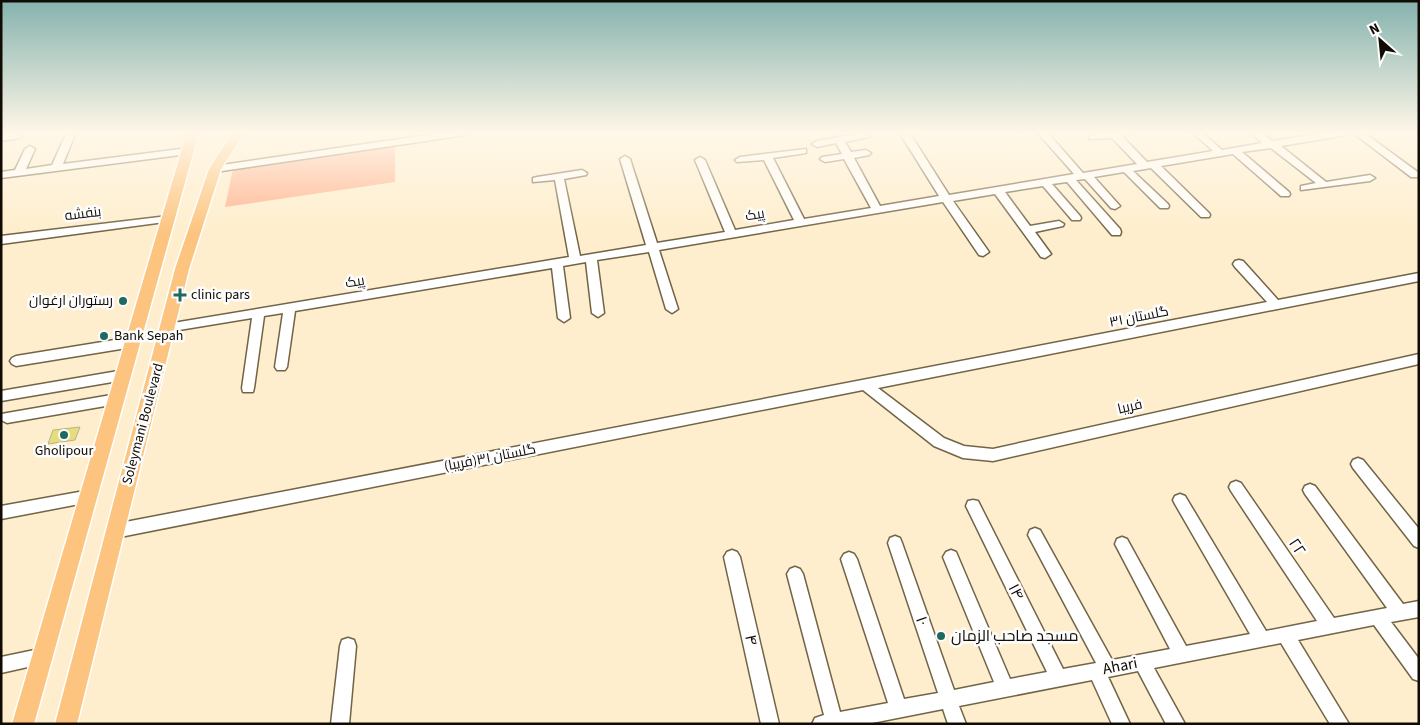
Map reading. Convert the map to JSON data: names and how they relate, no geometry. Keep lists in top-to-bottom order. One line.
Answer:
{"streets":{"main road":["Soleymani Boulevard"],"street":["بنفشه","پیک","گلستان ۳۱","فریبا","گلستان ۳۱(فریبا)","۲۲","۱۴","۱۰","۴","Ahari"]},"crossings":[["پیک","Soleymani Boulevard"],["گلستان ۳۱","فریبا"],["گلستان ۳۱","گلستان ۳۱(فریبا)"],["فریبا","گلستان ۳۱(فریبا)"],["Soleymani Boulevard","گلستان ۳۱(فریبا)"],["۲۲","Ahari"],["۱۴","Ahari"],["۱۰","Ahari"]],"places":{"health":["clinic pars"],"other":["رستوران ارغوان","Bank Sepah","Gholipour","مسجد صاحب الزمان"]},"north":"top left"}
